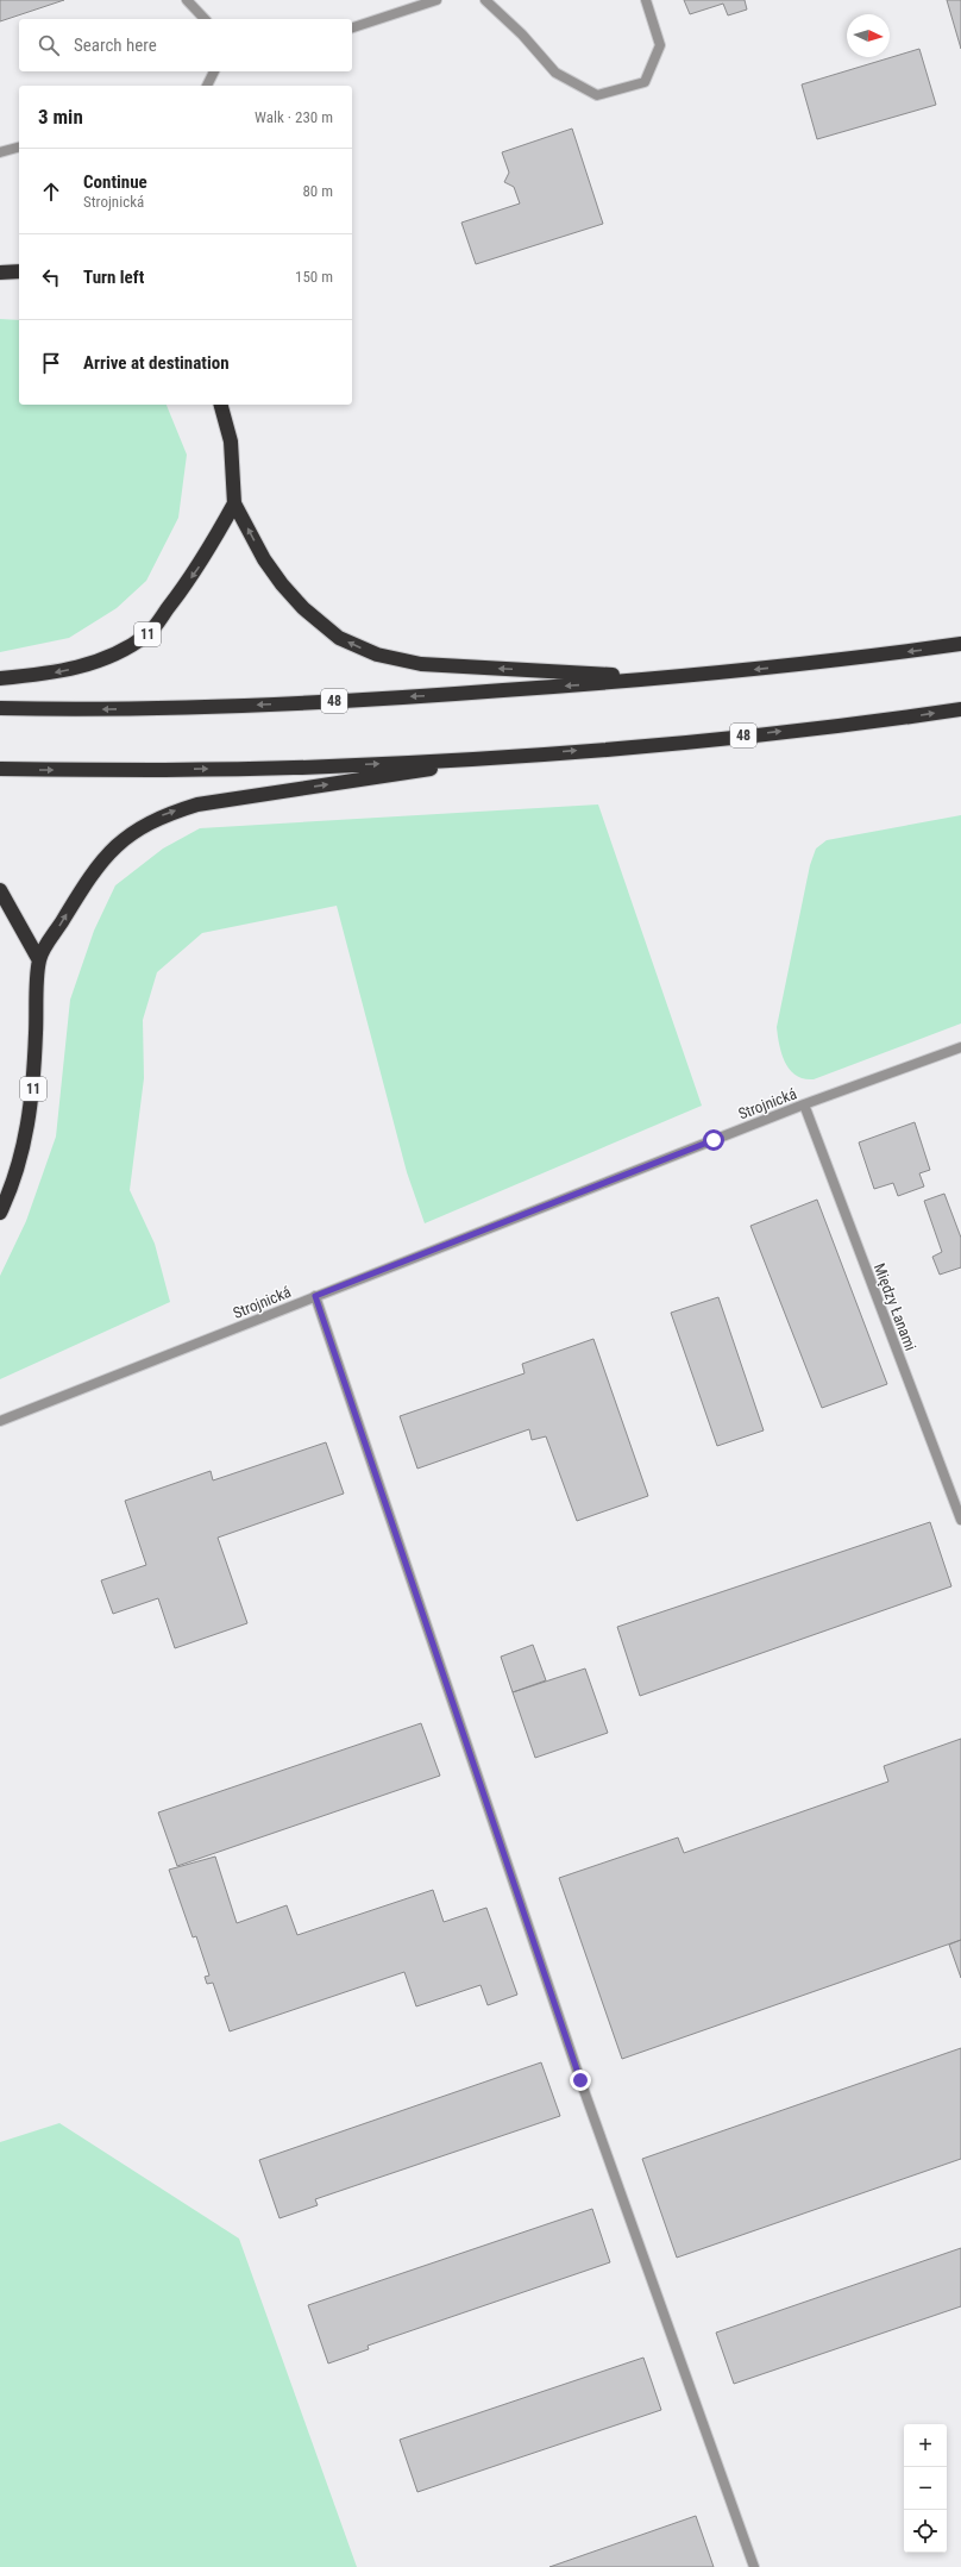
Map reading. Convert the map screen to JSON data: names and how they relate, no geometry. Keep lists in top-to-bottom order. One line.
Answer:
{"streets":{"highway":["11","48"],"street":["Strojnická","Między Łanami"]},"crossings":[["Strojnická","Między Łanami"]],"north":"right","page":{"search":"Search here","heading":["3 min","Walk · 230 m"],"list":[["Continue","Strojnická","80 m"],["Turn left","150 m"],"Arrive at destination"],"map_buttons":["+","−"]}}
